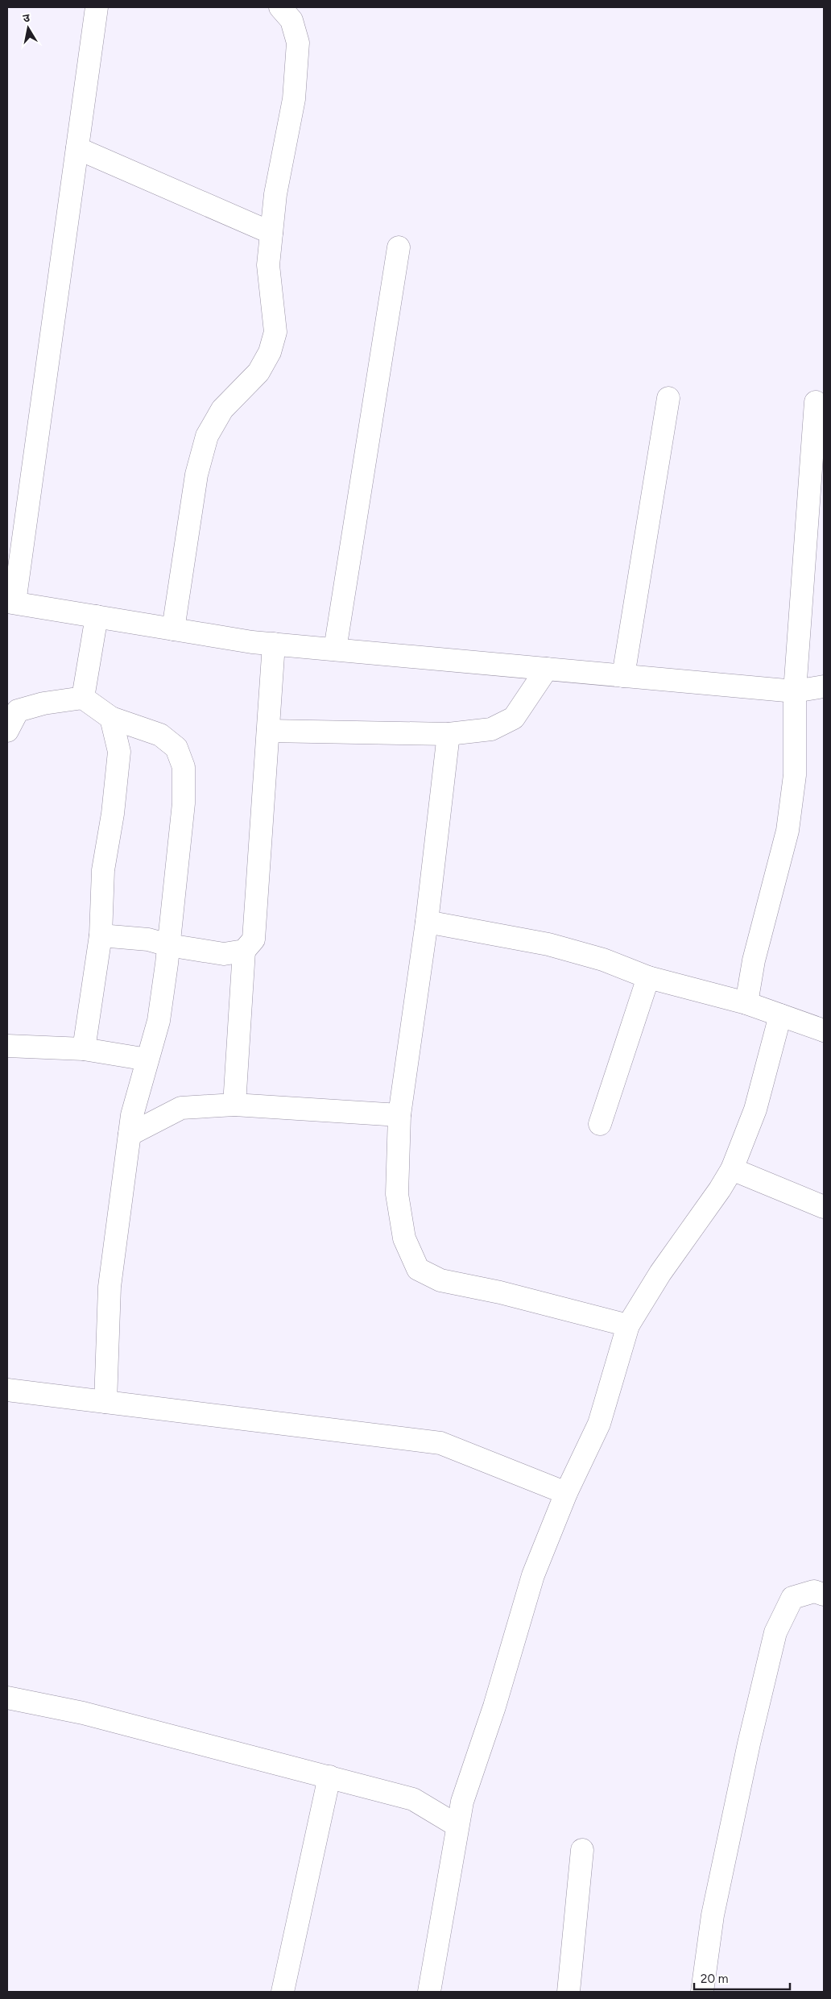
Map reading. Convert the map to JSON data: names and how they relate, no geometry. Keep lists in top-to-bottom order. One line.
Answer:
{"scale_bar":"20 m","north":"top"}
